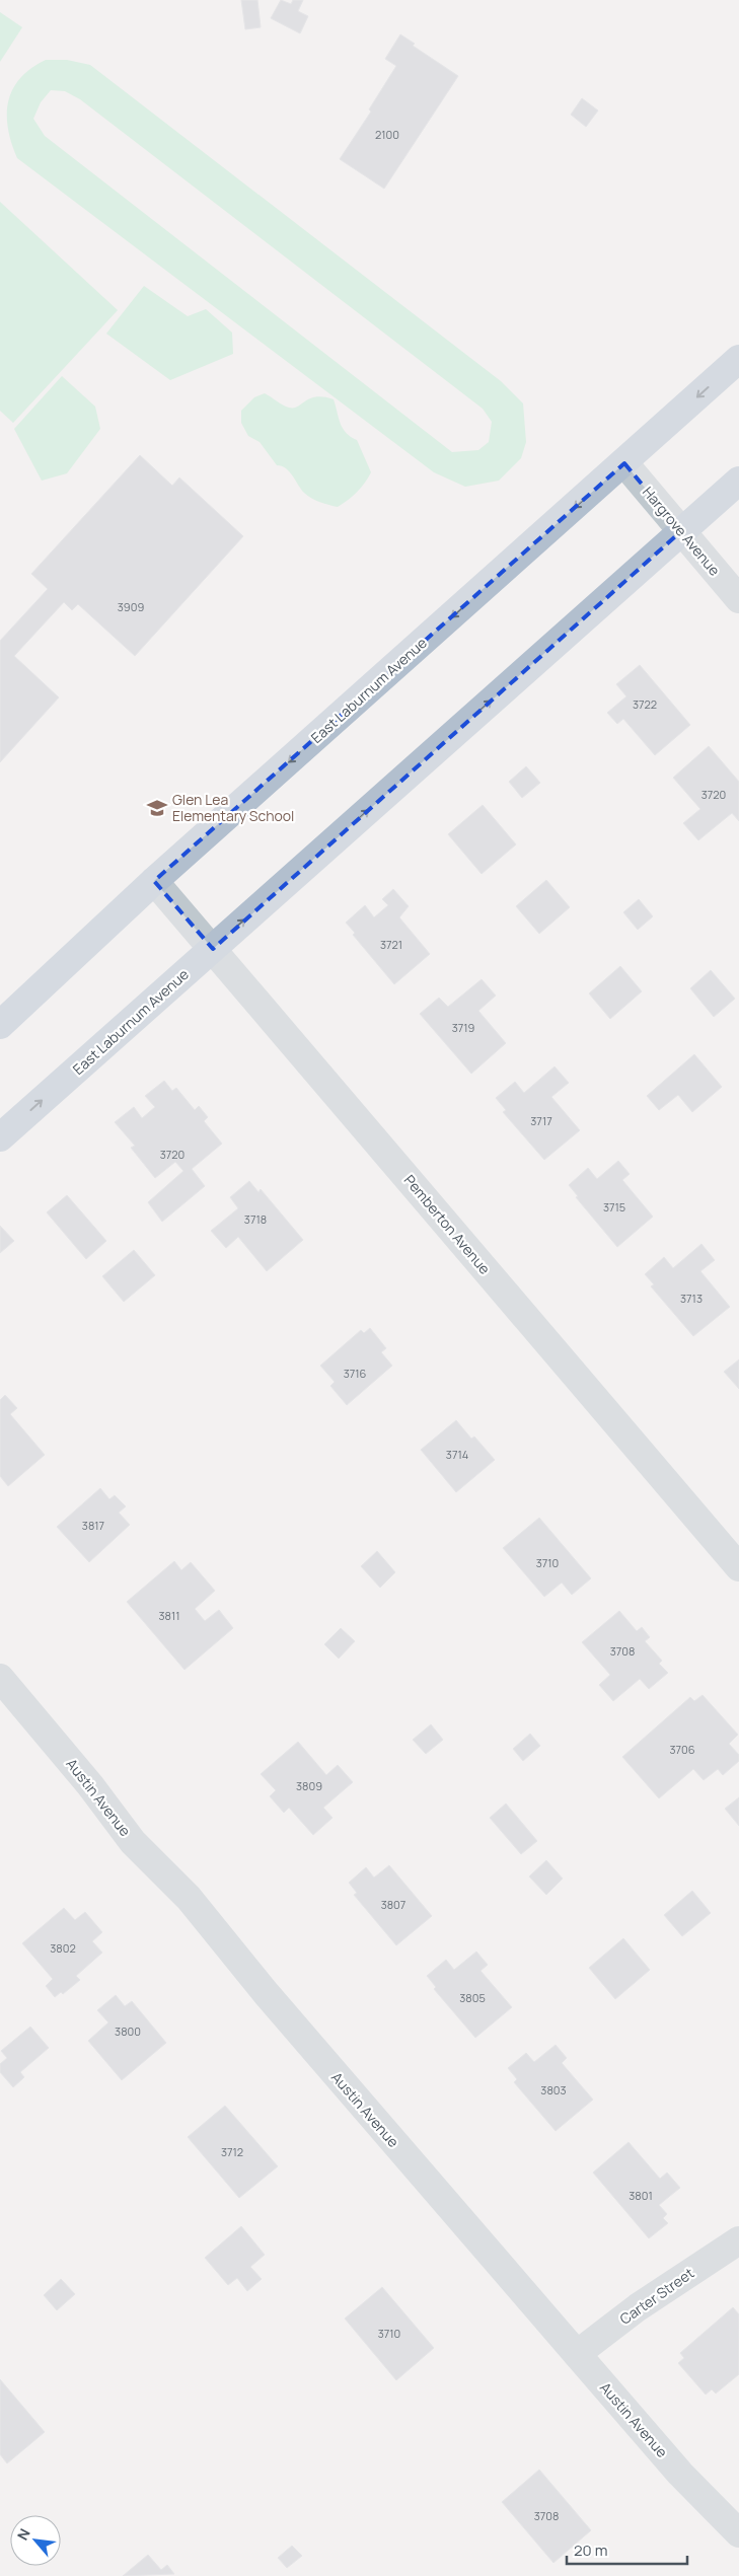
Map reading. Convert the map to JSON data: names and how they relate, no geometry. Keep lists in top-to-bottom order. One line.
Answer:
{"streets":{"main road":["East Laburnum Avenue"],"street":["Hargrove Avenue","Pemberton Avenue","Austin Avenue","Carter Street"]},"crossings":[["Hargrove Avenue","East Laburnum Avenue"],["East Laburnum Avenue","Pemberton Avenue"],["Austin Avenue","Carter Street"]],"places":{"school or university":["Glen Lea Elementary School"]},"house_numbers":["2100","3909","3722","3720","3721","3719","3717","3720","3715","3718","3713","3716","3714","3817","3710","3811","3708","3706","3809","3807","3802","3805","3800","3803","3712","3801","3710","3708"],"scale_bar":"20 m","north":"top left"}
